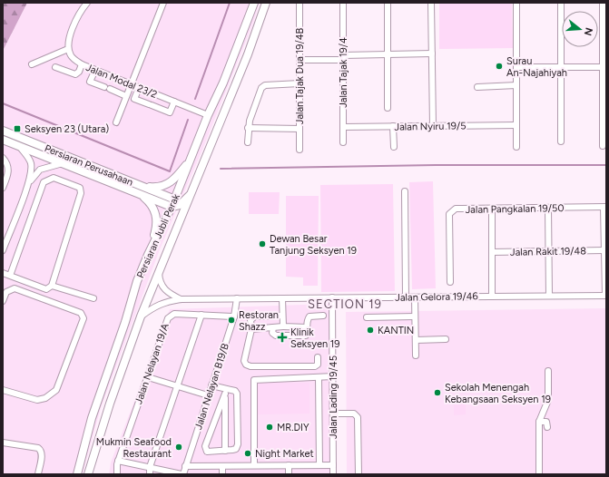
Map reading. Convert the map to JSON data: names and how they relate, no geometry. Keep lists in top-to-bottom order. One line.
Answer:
{"streets":{"main road":["Persiaran Perusahaan","Persiaran Jubli Perak"],"street":["Jalan Tajak 19/4","Jalan Tajak Dua 19/4B","Jalan Modal 23/2","Jalan Nyiru 19/5","Jalan Pangkalan 19/50","Jalan Rakit 19/48","Jalan Gelora 19/46","Jalan Nelayan 19/A","Jalan Nelayan B19/B","Jalan Lading 19/45"]},"crossings":[["Jalan Tajak 19/4","Jalan Nyiru 19/5"],["Jalan Modal 23/2","Persiaran Jubli Perak"],["Persiaran Perusahaan","Persiaran Jubli Perak"],["Persiaran Jubli Perak","Jalan Gelora 19/46"],["Jalan Gelora 19/46","Jalan Nelayan B19/B"],["Jalan Gelora 19/46","Jalan Lading 19/45"],["Jalan Nelayan 19/A","Jalan Nelayan B19/B"]],"districts":["SECTION 19"],"places":{"other":["Surau An-Najahiyah","Dewan Besar Tanjung Seksyen 19","Restoran Shazz","KANTIN","Sekolah Menengah Kebangsaan Seksyen 19","MR.DIY","Mukmin Seafood Restaurant","Night Market"],"transit":["Seksyen 23 (Utara)"],"health":["Klinik Seksyen 19"]},"north":"right"}
